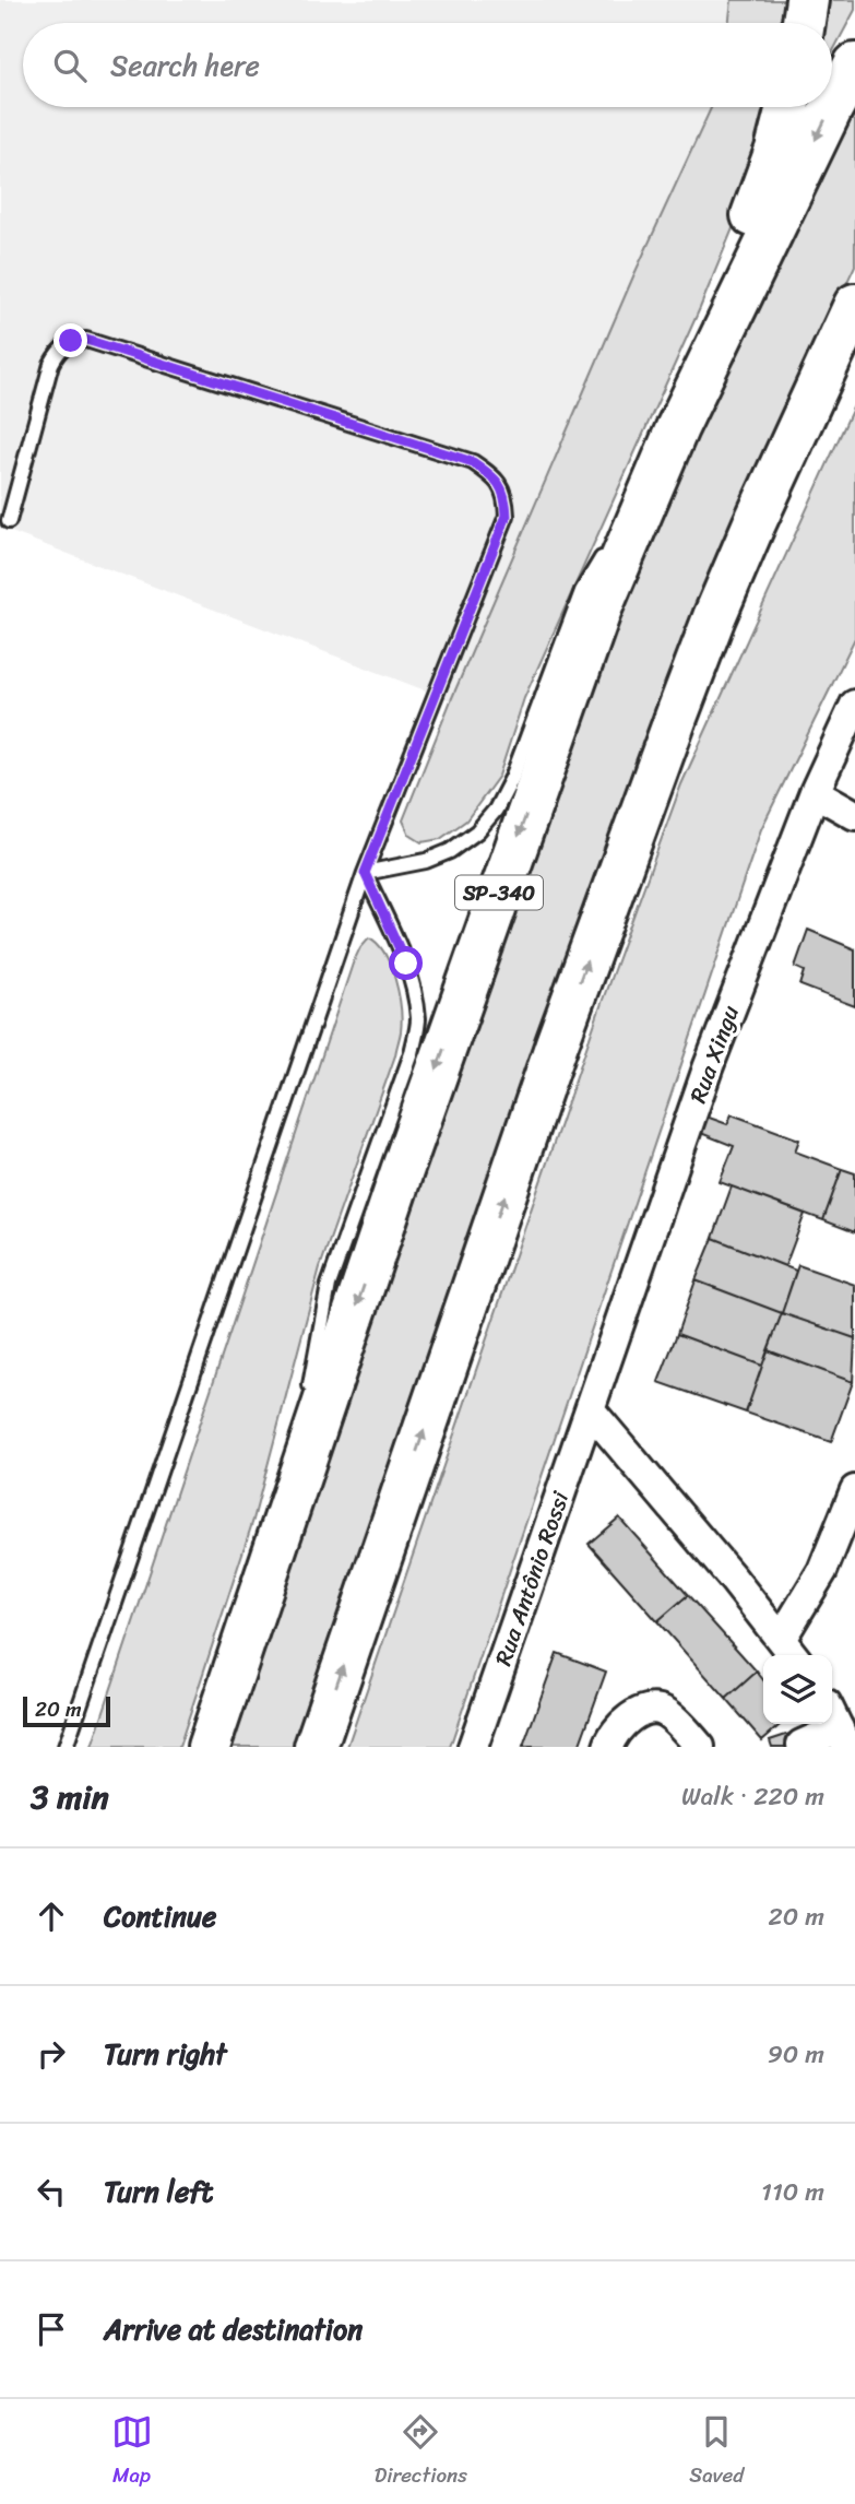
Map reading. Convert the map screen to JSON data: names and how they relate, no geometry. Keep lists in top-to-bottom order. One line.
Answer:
{"streets":{"highway":["SP-340"],"street":["Rua Xingu","Rua Antônio Rossi"]},"crossings":[["Rua Xingu","Rua Antônio Rossi"]],"scale_bar":"20 m","page":{"search":"Search here","scale":"20 m","heading":["3 min","Walk · 220 m"],"list":[["Continue","20 m"],["Turn right","90 m"],["Turn left","110 m"],"Arrive at destination"],"nav":["Map","Directions","Saved"]}}
